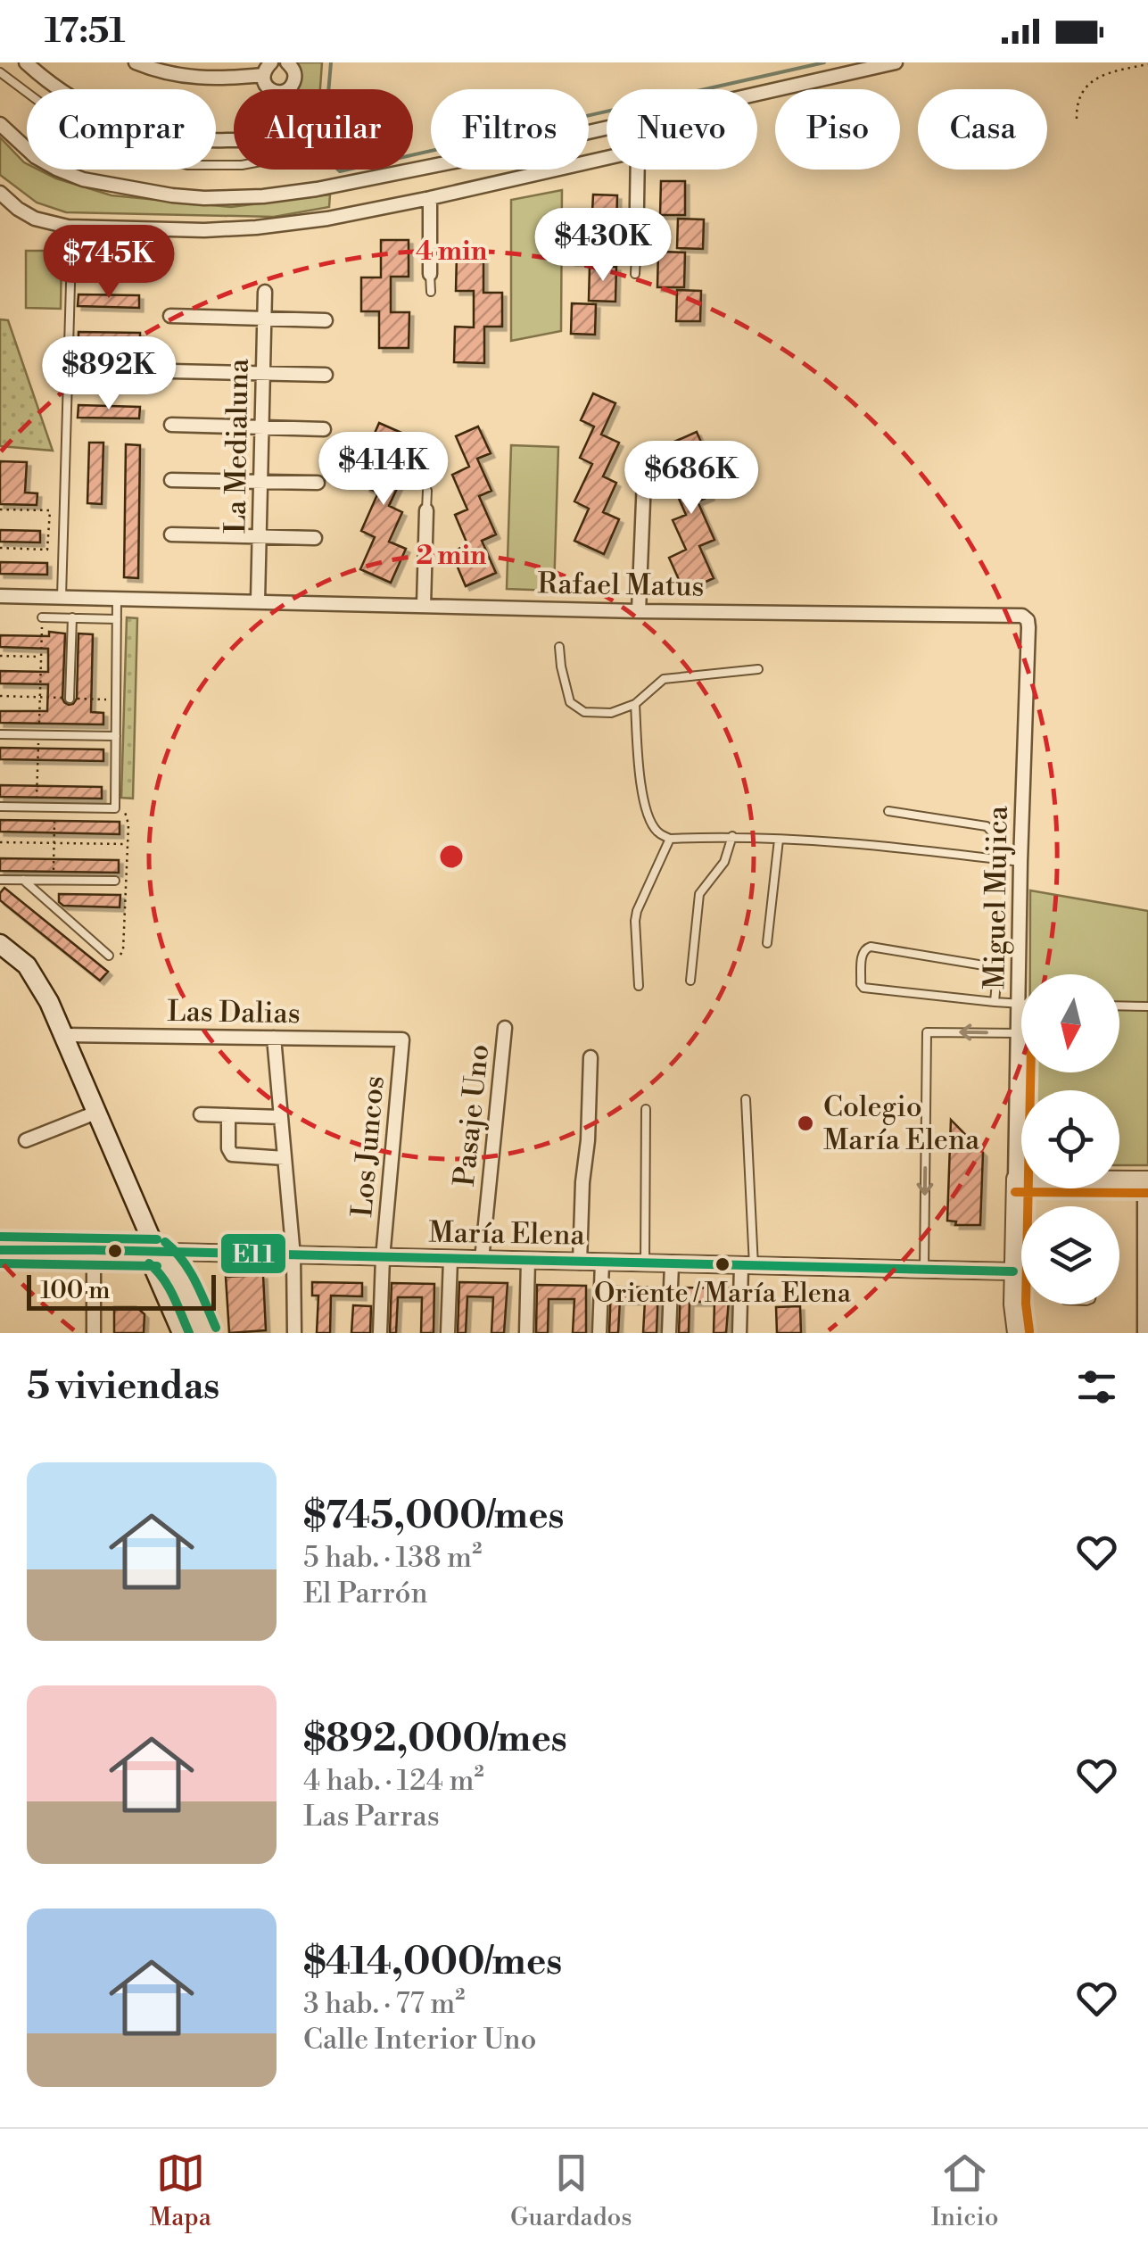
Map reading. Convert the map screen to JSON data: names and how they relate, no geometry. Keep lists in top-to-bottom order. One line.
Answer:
{"streets":{"street":["La Medialuna","Rafael Matus","Miguel Mujica","Las Dalias","Pasaje Uno","Los Juncos","María Elena"]},"crossings":[["La Medialuna","Rafael Matus"],["Rafael Matus","Miguel Mujica"],["Las Dalias","Los Juncos"],["Pasaje Uno","María Elena"],["Los Juncos","María Elena"]],"places":["Colegio María Elena","Oriente / María Elena"],"lines":["transit line E11"],"scale_bar":"100 m","north":"bottom","page":{"status":"17:51","chip":["Comprar","Alquilar","Filtros","Nuevo","Piso","Casa"],"price":["$430K","$745K","$892K","$414K","$686K"],"scale":"100 m","heading":"5 viviendas","list":[{"name":"$745,000/mes","note":"5 hab. · 138 m² · El Parrón"},{"name":"$892,000/mes","note":"4 hab. · 124 m² · Las Parras"},{"name":"$414,000/mes","note":"3 hab. · 77 m² · Calle Interior Uno"}],"tabs":["Mapa","Guardados","Inicio"]},"rings":["4 min","2 min"]}
